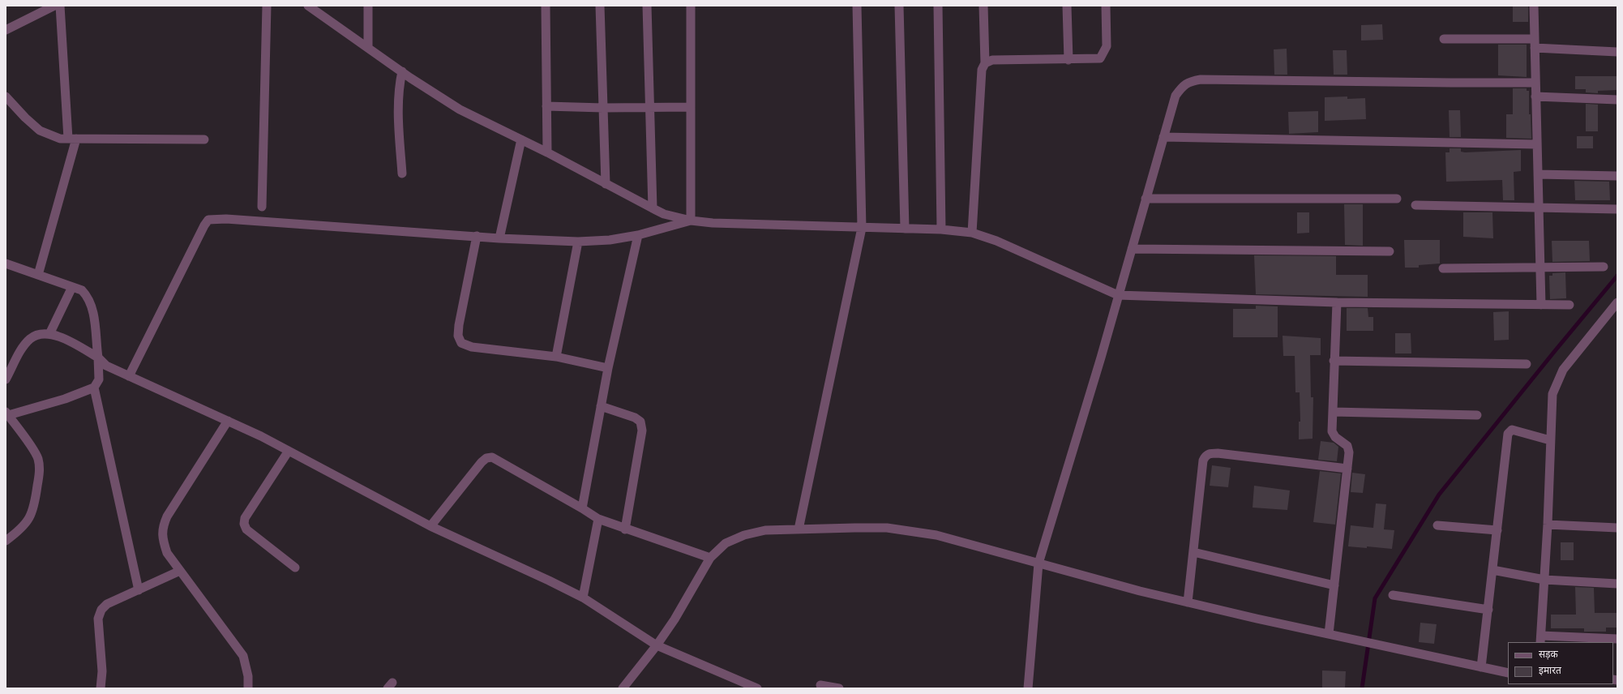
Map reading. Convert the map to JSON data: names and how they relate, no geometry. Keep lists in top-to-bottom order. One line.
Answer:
{"legend":["सड़क","इमारत"]}
